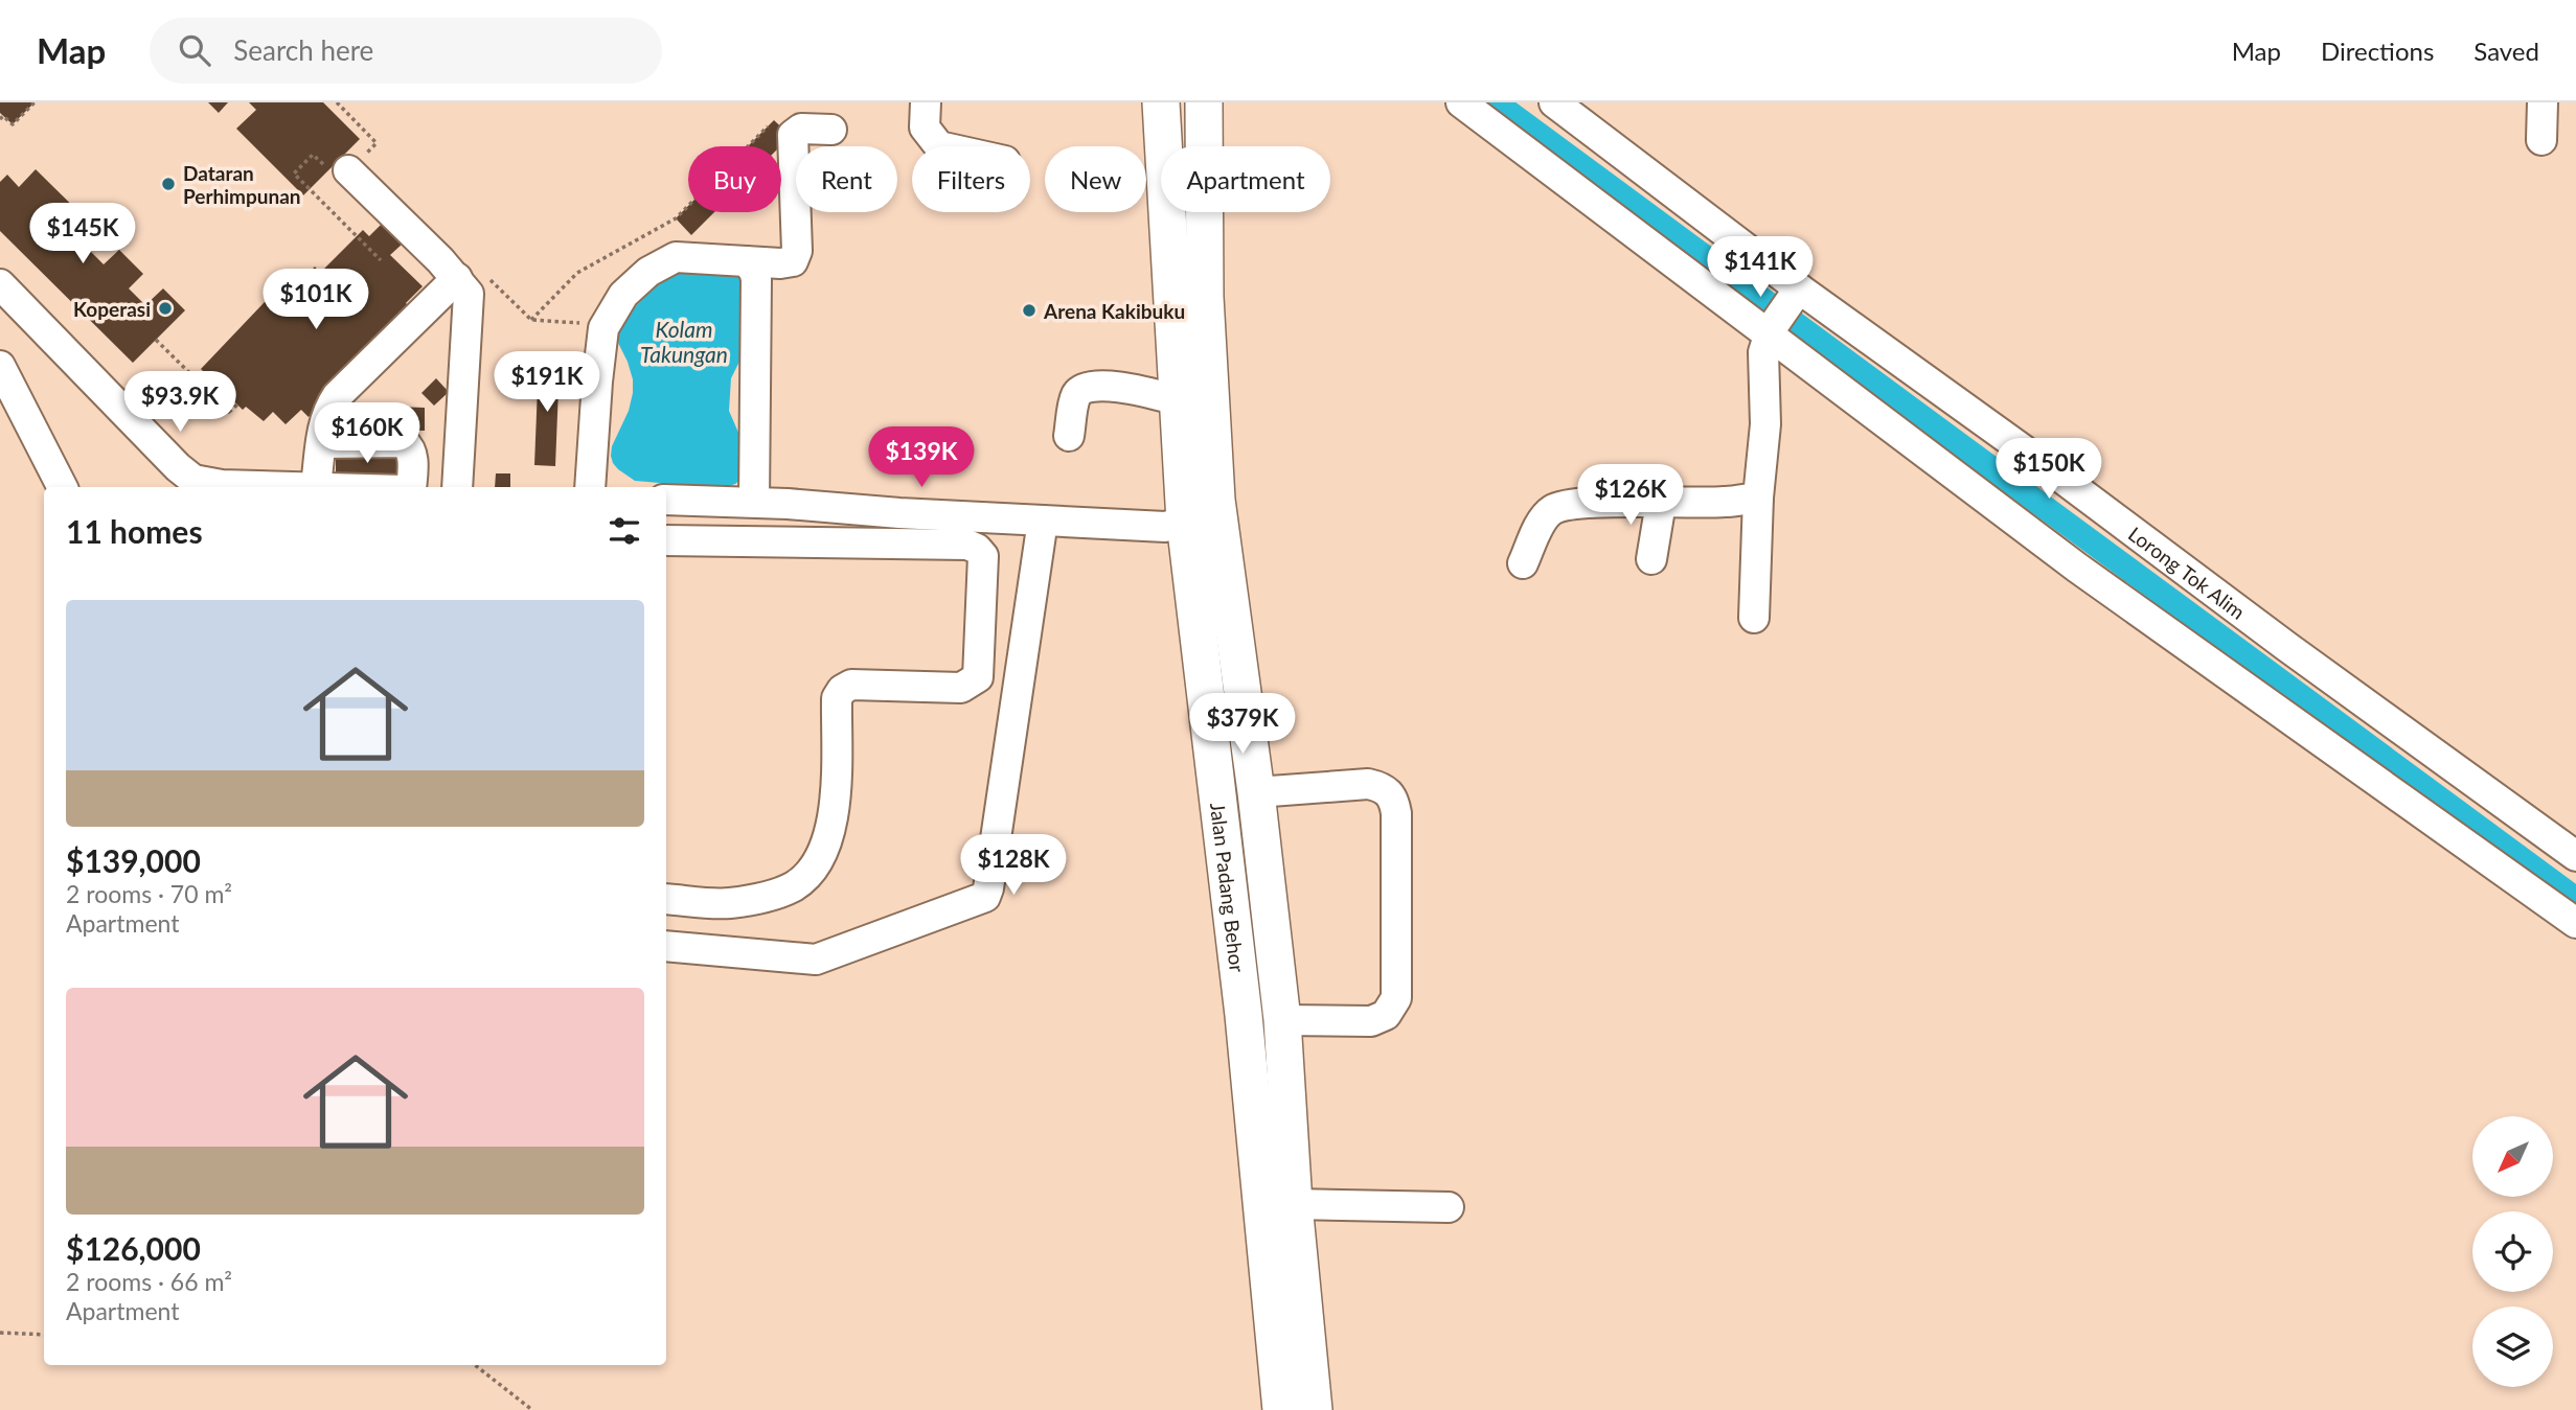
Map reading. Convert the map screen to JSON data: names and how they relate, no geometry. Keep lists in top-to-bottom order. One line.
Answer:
{"streets":{"main road":["Jalan Padang Behor"],"street":["Lorong Tok Alim"]},"water":["Kolam Takungan"],"places":["Dataran Perhimpunan","Koperasi","Arena Kakibuku"],"north":"bottom left","page":{"header":"Map","search":"Search here","nav":["Map","Directions","Saved"],"chip":["Buy","Rent","Filters","New","Apartment"],"price":["$145K","$141K","$101K","$191K","$93.9K","$160K","$139K","$150K","$126K","$379K","$128K"],"heading":"11 homes","list":[{"name":"$139,000","note":"2 rooms · 70 m² · Apartment"},{"name":"$126,000","note":"2 rooms · 66 m² · Apartment"}]}}
